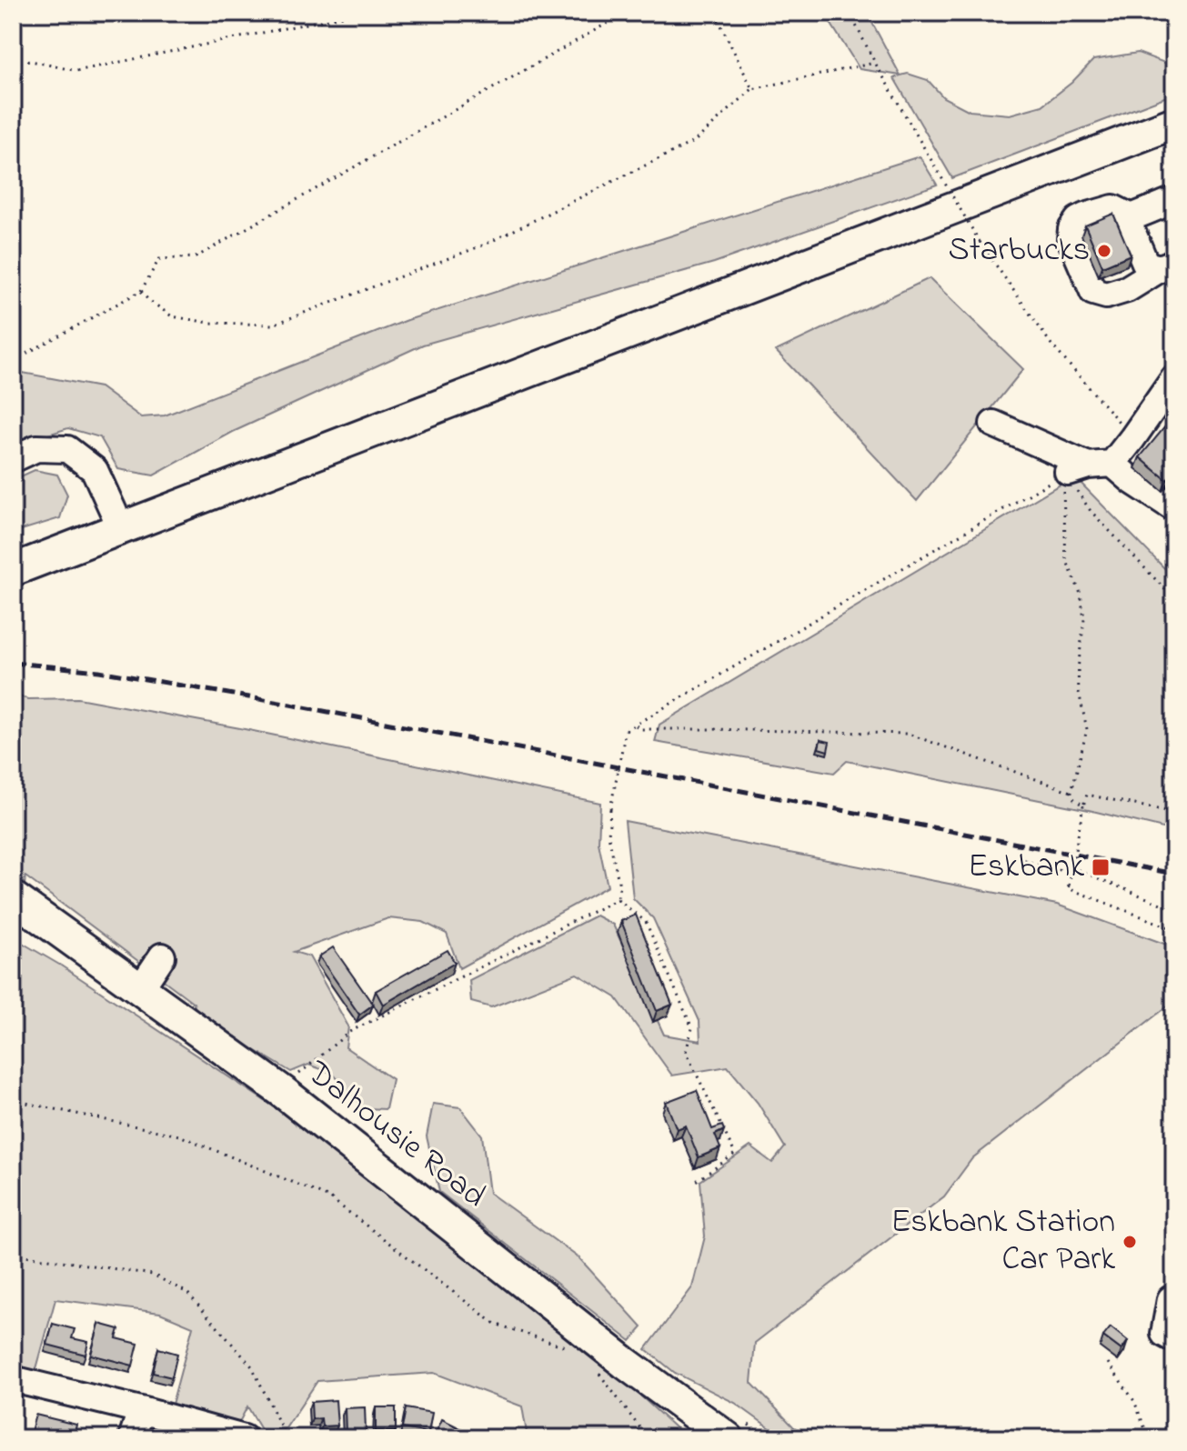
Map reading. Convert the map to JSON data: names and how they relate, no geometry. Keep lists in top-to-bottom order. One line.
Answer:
{"streets":{"main road":["Dalhousie Road"]},"places":{"other":["Starbucks","Eskbank Station Car Park"],"transit":["Eskbank"]}}
